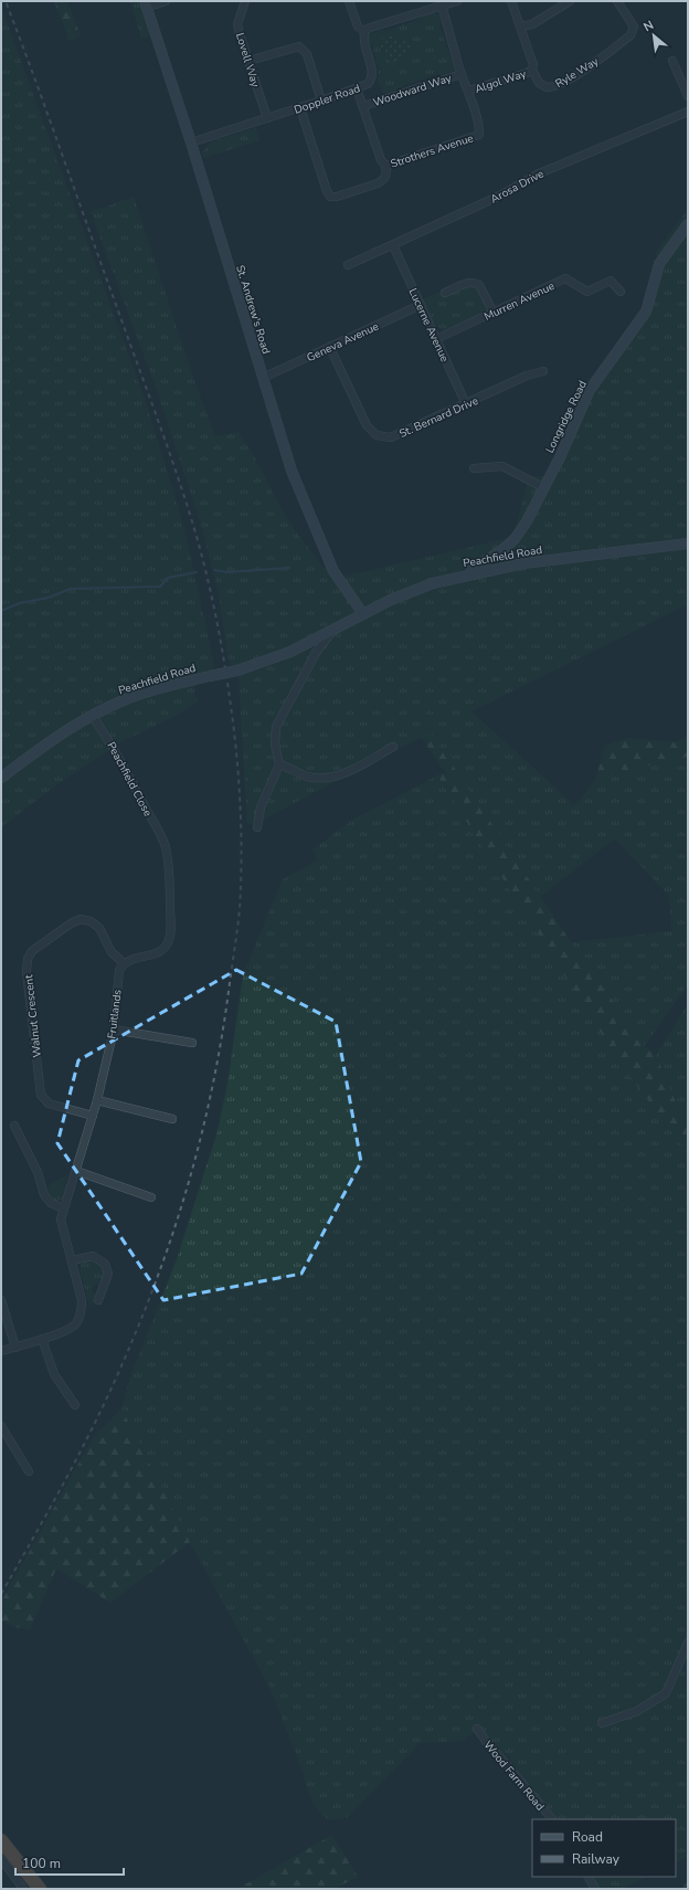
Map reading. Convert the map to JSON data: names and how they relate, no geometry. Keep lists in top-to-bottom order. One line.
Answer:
{"streets":{"street":["Lovell Way","Ryle Way","Algol Way","Woodward Way","Doppler Road","Strothers Avenue","Arosa Drive","Murren Avenue","St. Andrew's Road","Lucerne Avenue","Geneva Avenue","St. Bernard Drive","Longridge Road","Peachfield Road","Peachfield Close","Fruitlands","Walnut Crescent","Wood Farm Road"]},"crossings":[["Lovell Way","Doppler Road"],["Ryle Way","Algol Way"],["Algol Way","Strothers Avenue"],["Woodward Way","Strothers Avenue"],["Doppler Road","Strothers Avenue"],["Doppler Road","St. Andrew's Road"],["Arosa Drive","Lucerne Avenue"],["Murren Avenue","Lucerne Avenue"],["St. Andrew's Road","Geneva Avenue"],["St. Andrew's Road","Peachfield Road"],["Lucerne Avenue","Geneva Avenue"],["Lucerne Avenue","St. Bernard Drive"],["Geneva Avenue","St. Bernard Drive"],["Longridge Road","Peachfield Road"],["Peachfield Road","Peachfield Close"],["Peachfield Close","Fruitlands"],["Peachfield Close","Walnut Crescent"],["Fruitlands","Walnut Crescent"]],"legend":["Road","Railway"],"scale_bar":"100 m","north":"top left"}
